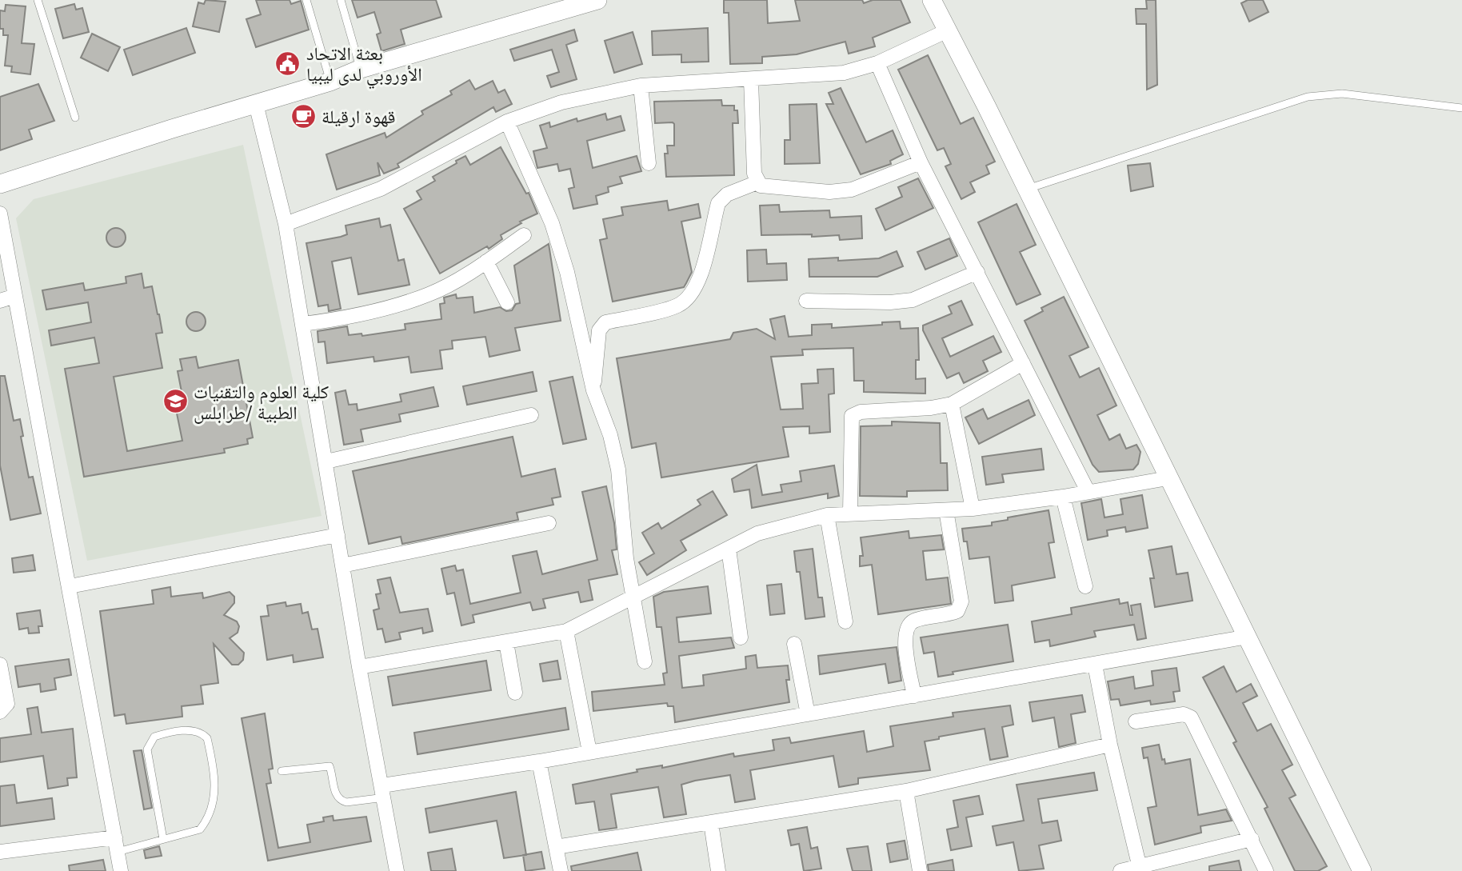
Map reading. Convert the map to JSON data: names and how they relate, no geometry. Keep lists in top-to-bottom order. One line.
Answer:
{"places":{"public building":["بعثة الاتحاد الأوروبي لدى ليبيا"],"cafe":["قهوة ارقيلة"],"school or university":["كلية العلوم والتقنيات الطبية /طرابلس"]}}
